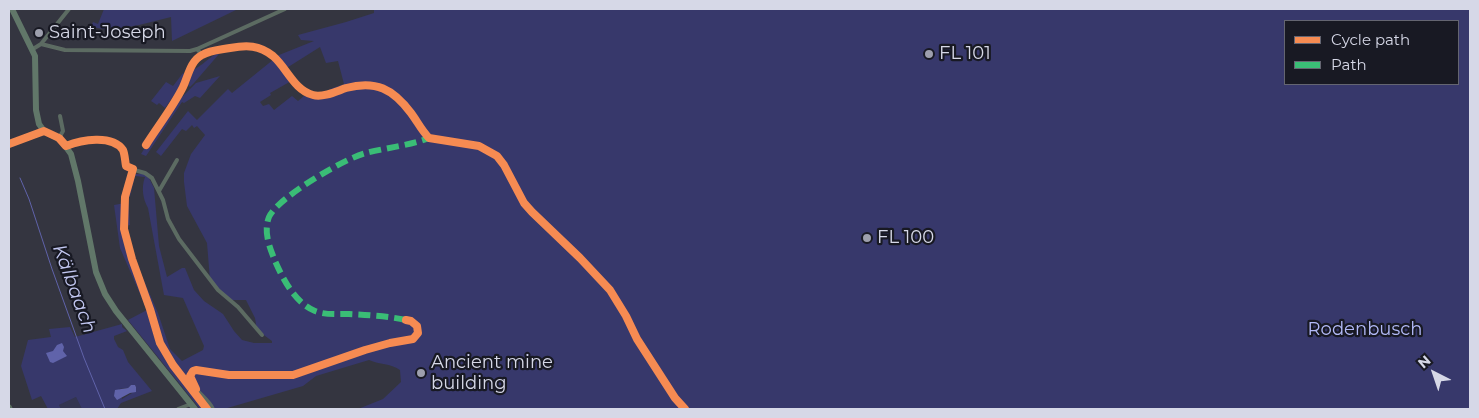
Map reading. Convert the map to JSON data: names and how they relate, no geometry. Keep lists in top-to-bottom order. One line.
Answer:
{"water":["Kälbaach"],"parks":["Rodenbusch"],"places":["Saint-Joseph","FL 101","FL 100","Ancient mine building"],"legend":["Cycle path","Path"],"north":"top left"}
